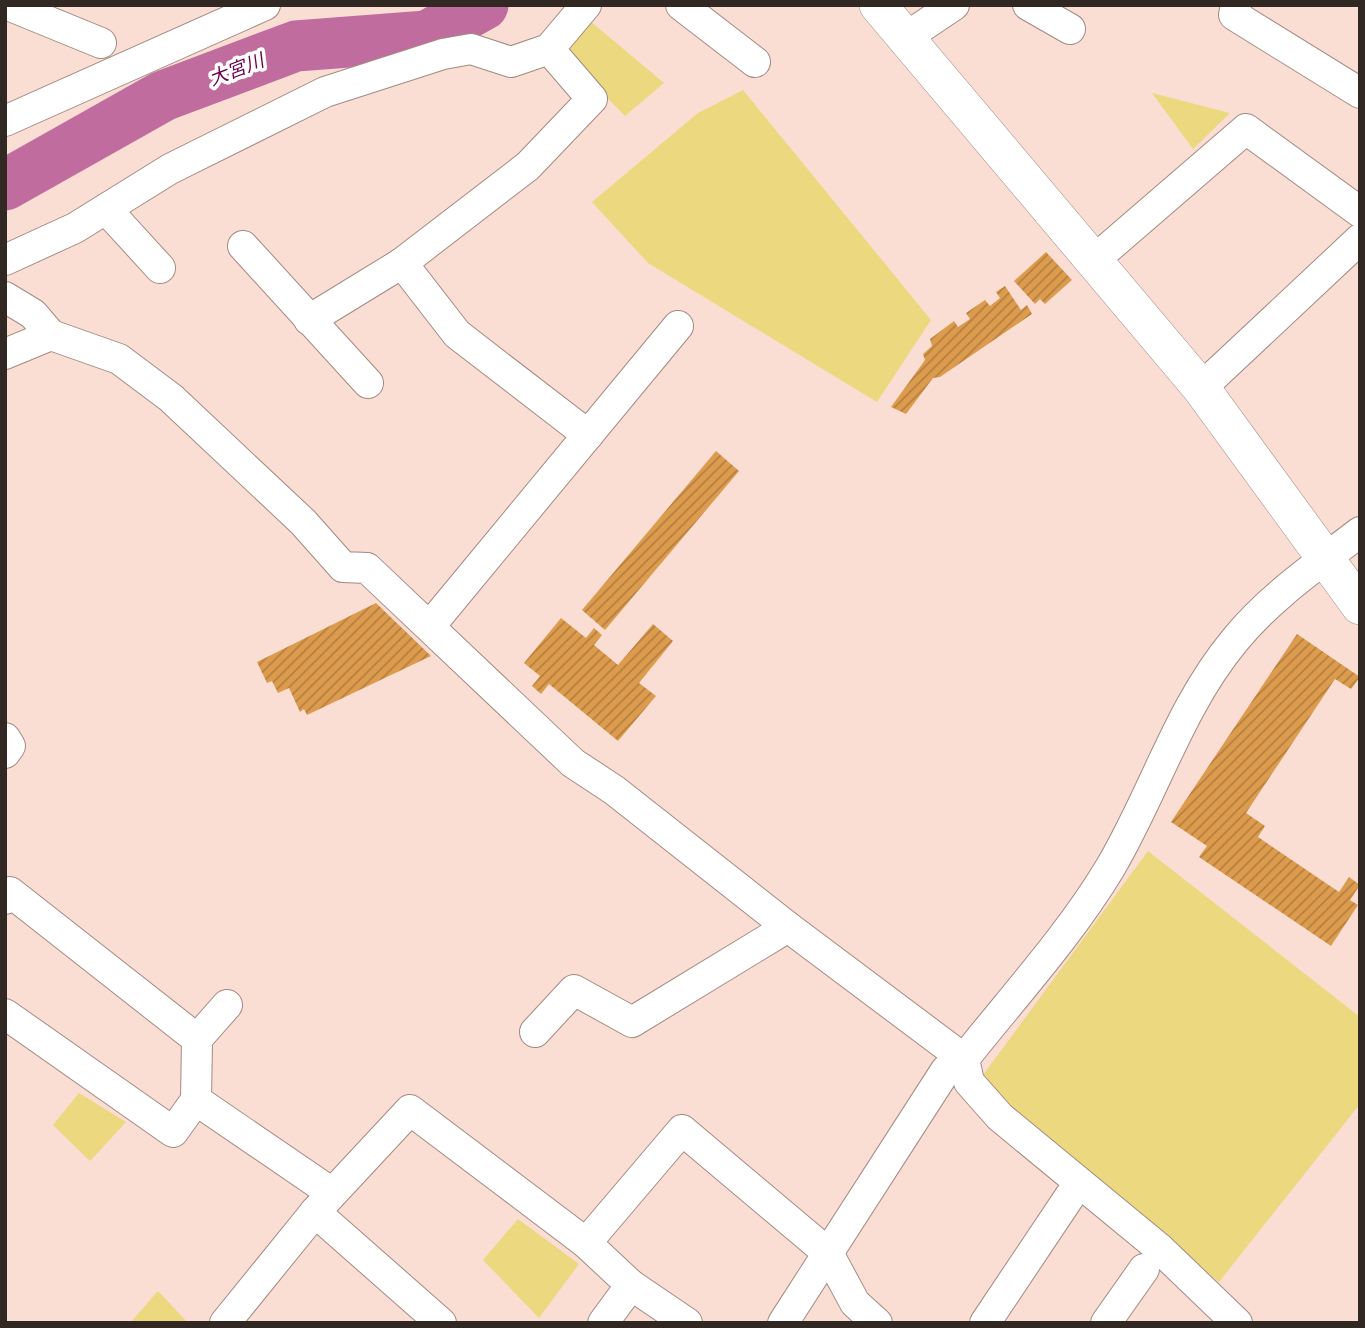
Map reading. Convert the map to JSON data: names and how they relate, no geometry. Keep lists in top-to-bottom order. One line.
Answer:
{"water":["大宮川"]}
